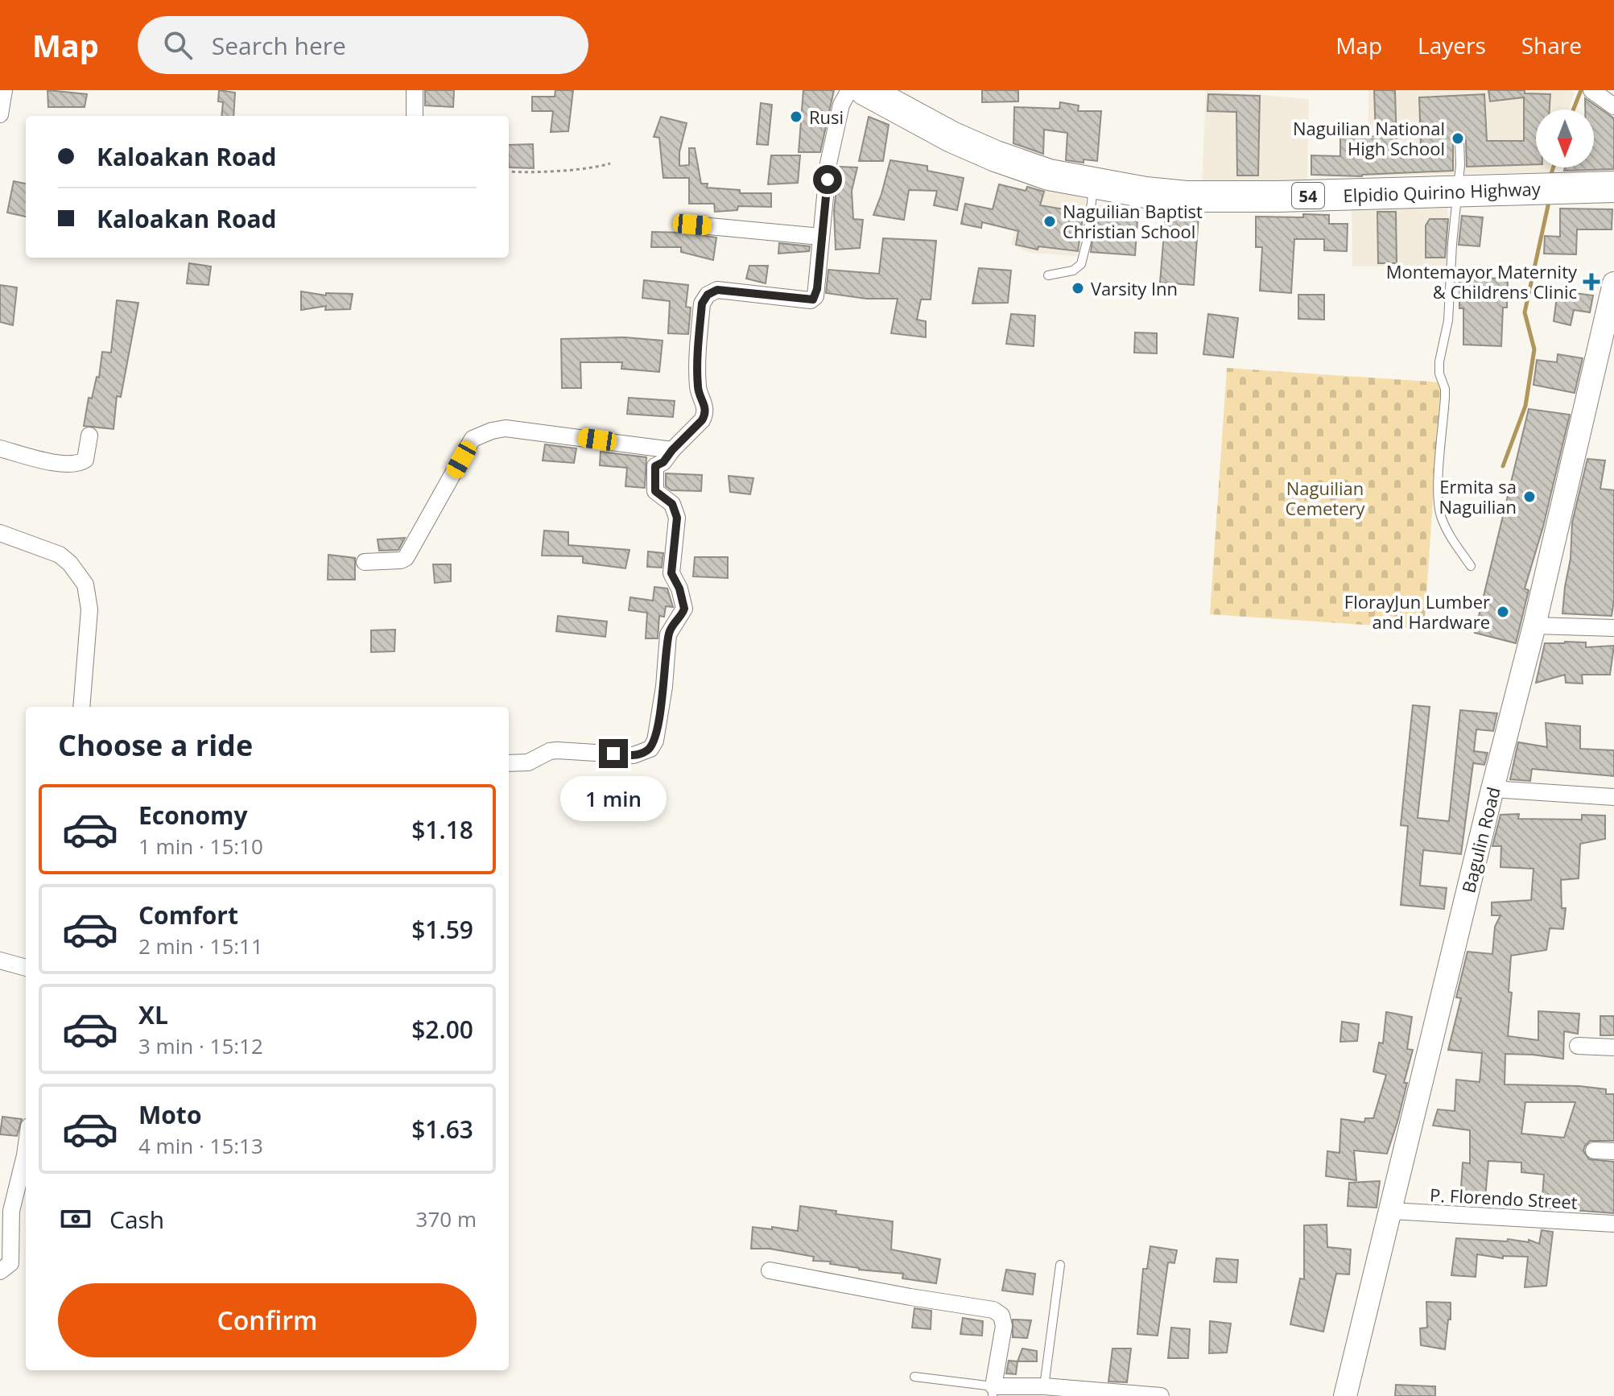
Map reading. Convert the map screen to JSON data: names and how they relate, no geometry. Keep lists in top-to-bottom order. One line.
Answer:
{"streets":{"highway":["Elpidio Quirino Highway","54"],"main road":["Bagulin Road"],"street":["P. Florendo Street"]},"crossings":[["Bagulin Road","P. Florendo Street"]],"parks":["Naguilian Cemetery"],"places":{"other":["Rusi","Naguilian National High School","Naguilian Baptist Christian School","Varsity Inn","Ermita sa Naguilian","FlorayJun Lumber and Hardware"],"health":["Montemayor Maternity & Childrens Clinic"]},"north":"bottom","page":{"header":"Map","search":"Search here","nav":["Map","Layers","Share"],"banner":["Kaloakan Road","Kaloakan Road"],"heading":"Choose a ride","bubble":"1 min","list":[{"name":"Economy","note":"1 min · 15:10","value":"$1.18"},{"name":"Comfort","note":"2 min · 15:11","value":"$1.59"},{"name":"XL","note":"3 min · 15:12","value":"$2.00"},{"name":"Moto","note":"4 min · 15:13","value":"$1.63"}],"pay":["Cash","370 m"],"buttons":"Confirm"}}
